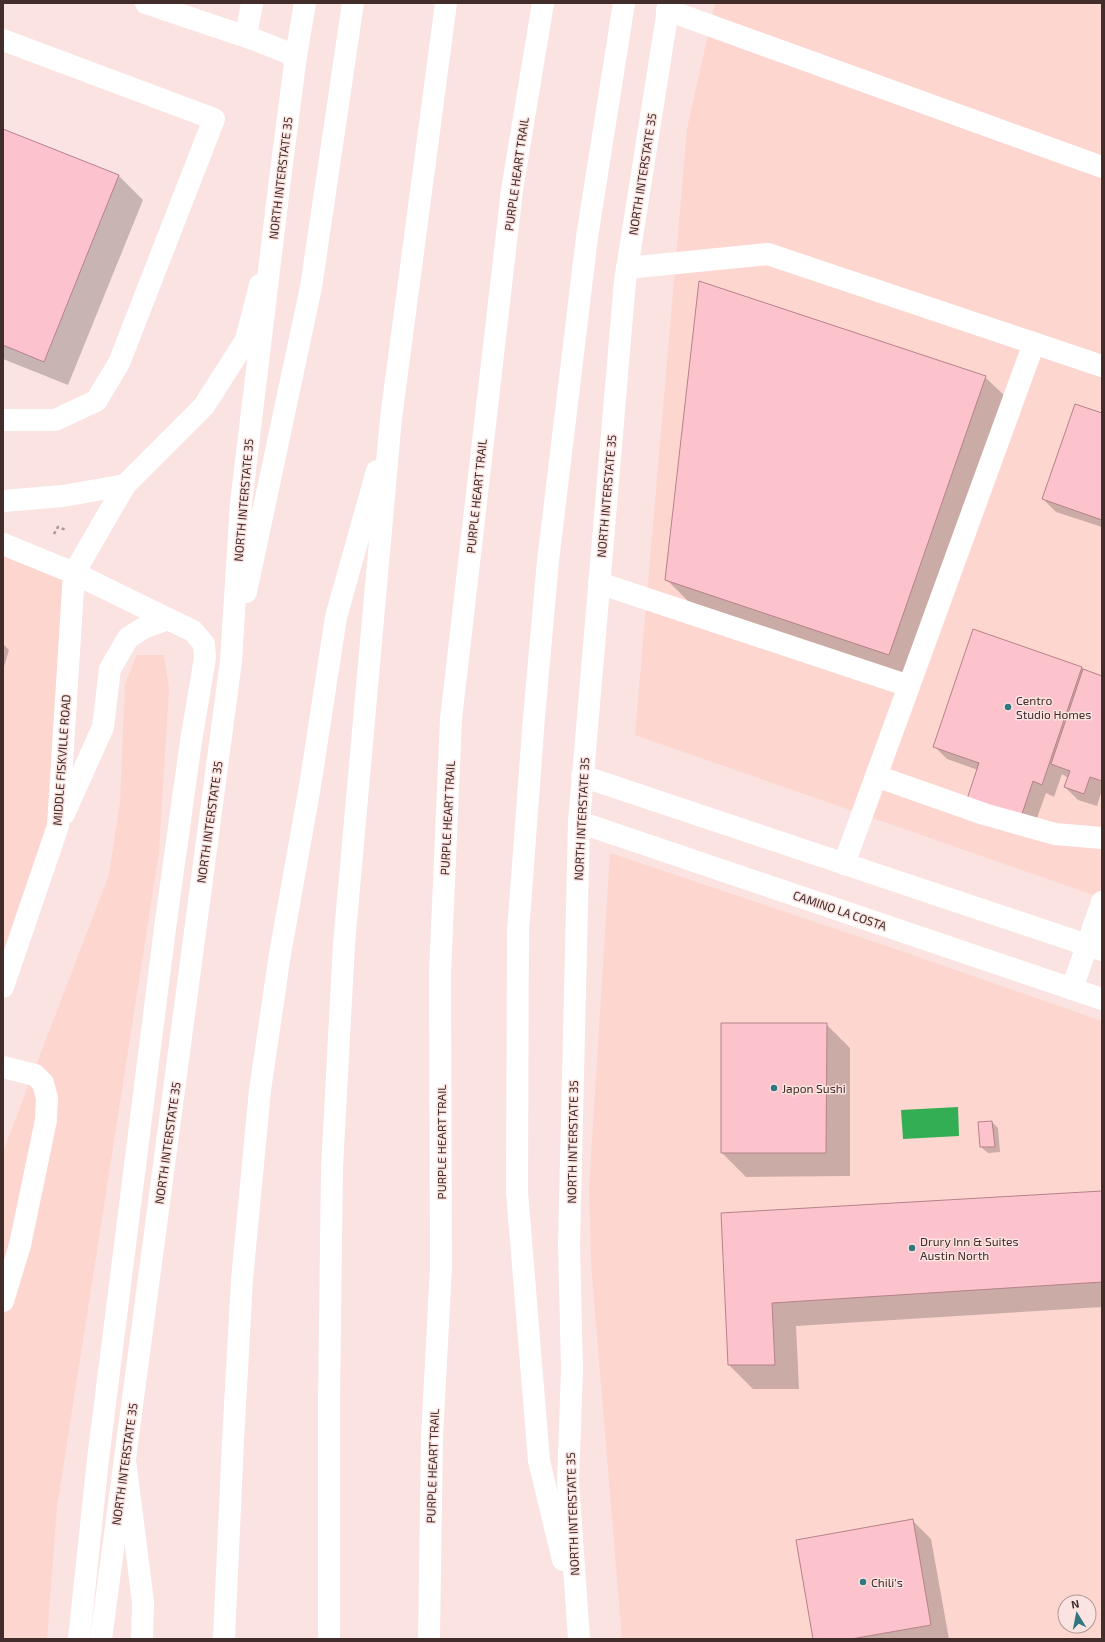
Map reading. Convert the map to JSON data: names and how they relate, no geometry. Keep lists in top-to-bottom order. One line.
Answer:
{"streets":{"main road":["PURPLE HEART TRAIL","NORTH INTERSTATE 35","MIDDLE FISKVILLE ROAD","CAMINO LA COSTA"]},"crossings":[["NORTH INTERSTATE 35","CAMINO LA COSTA"]],"places":["Centro Studio Homes","Japon Sushi","Drury Inn & Suites Austin North","Chili's"],"north":"top"}
